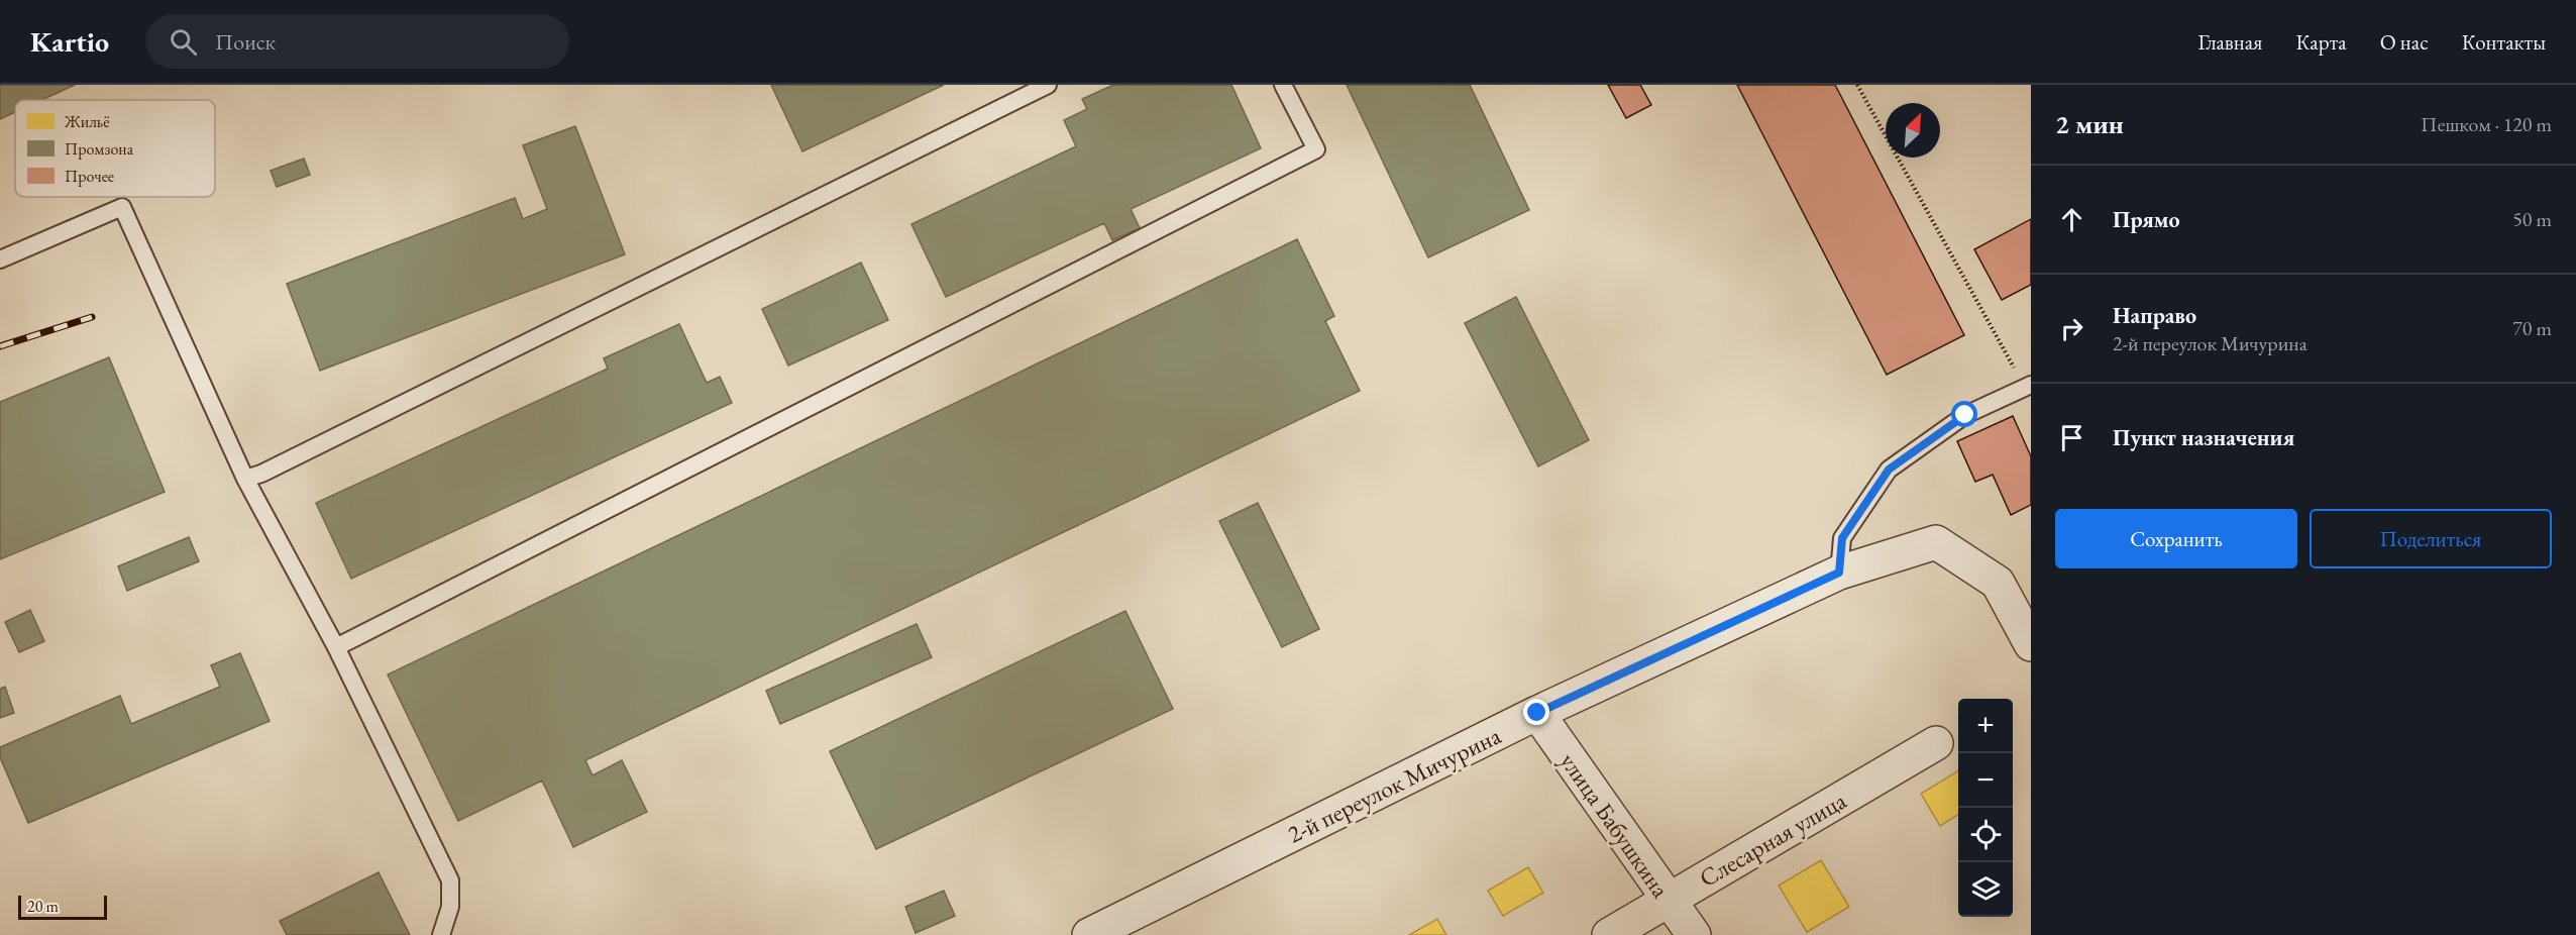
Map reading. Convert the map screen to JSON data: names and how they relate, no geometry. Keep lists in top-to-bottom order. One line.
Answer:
{"streets":{"street":["2-й переулок Мичурина","улица Бабушкина","Слесарная улица"]},"crossings":[["2-й переулок Мичурина","улица Бабушкина"],["улица Бабушкина","Слесарная улица"]],"legend":["Жильё","Промзона","Прочее"],"scale_bar":"20 m","north":"top right","page":{"header":"Kartio","search":"Поиск","nav":["Главная","Карта","О нас","Контакты"],"heading":["2 мин","Пешком · 120 m"],"list":[["Прямо","50 m"],["Направо","2-й переулок Мичурина","70 m"],"Пункт назначения"],"buttons":["Сохранить","Поделиться"],"map_buttons":["+","−"],"scale":"20 m"}}
